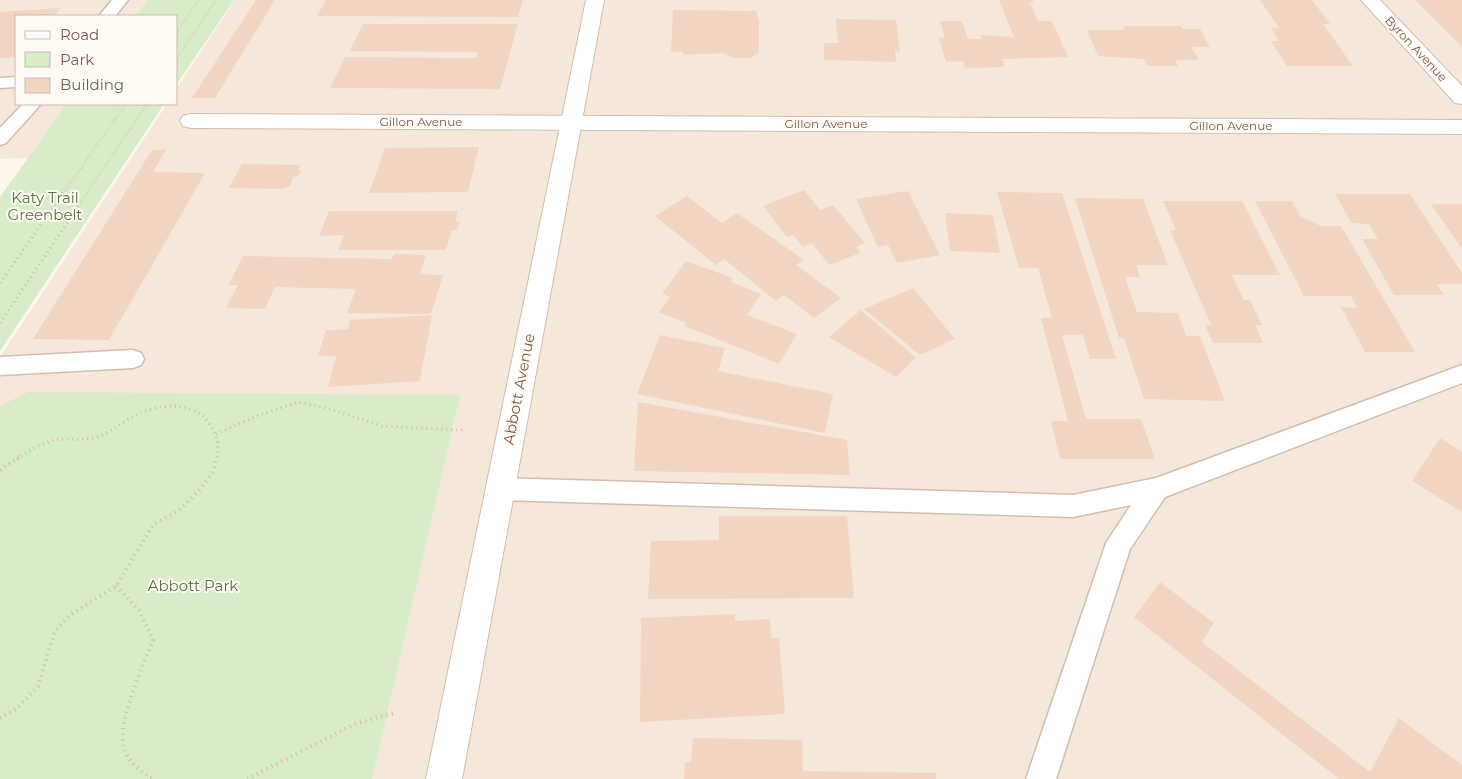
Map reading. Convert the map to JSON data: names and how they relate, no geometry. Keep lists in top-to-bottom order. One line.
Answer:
{"streets":{"street":["Byron Avenue","Gillon Avenue","Abbott Avenue"]},"crossings":[["Gillon Avenue","Abbott Avenue"]],"parks":["Katy Trail Greenbelt","Abbott Park"],"legend":["Road","Park","Building"]}
